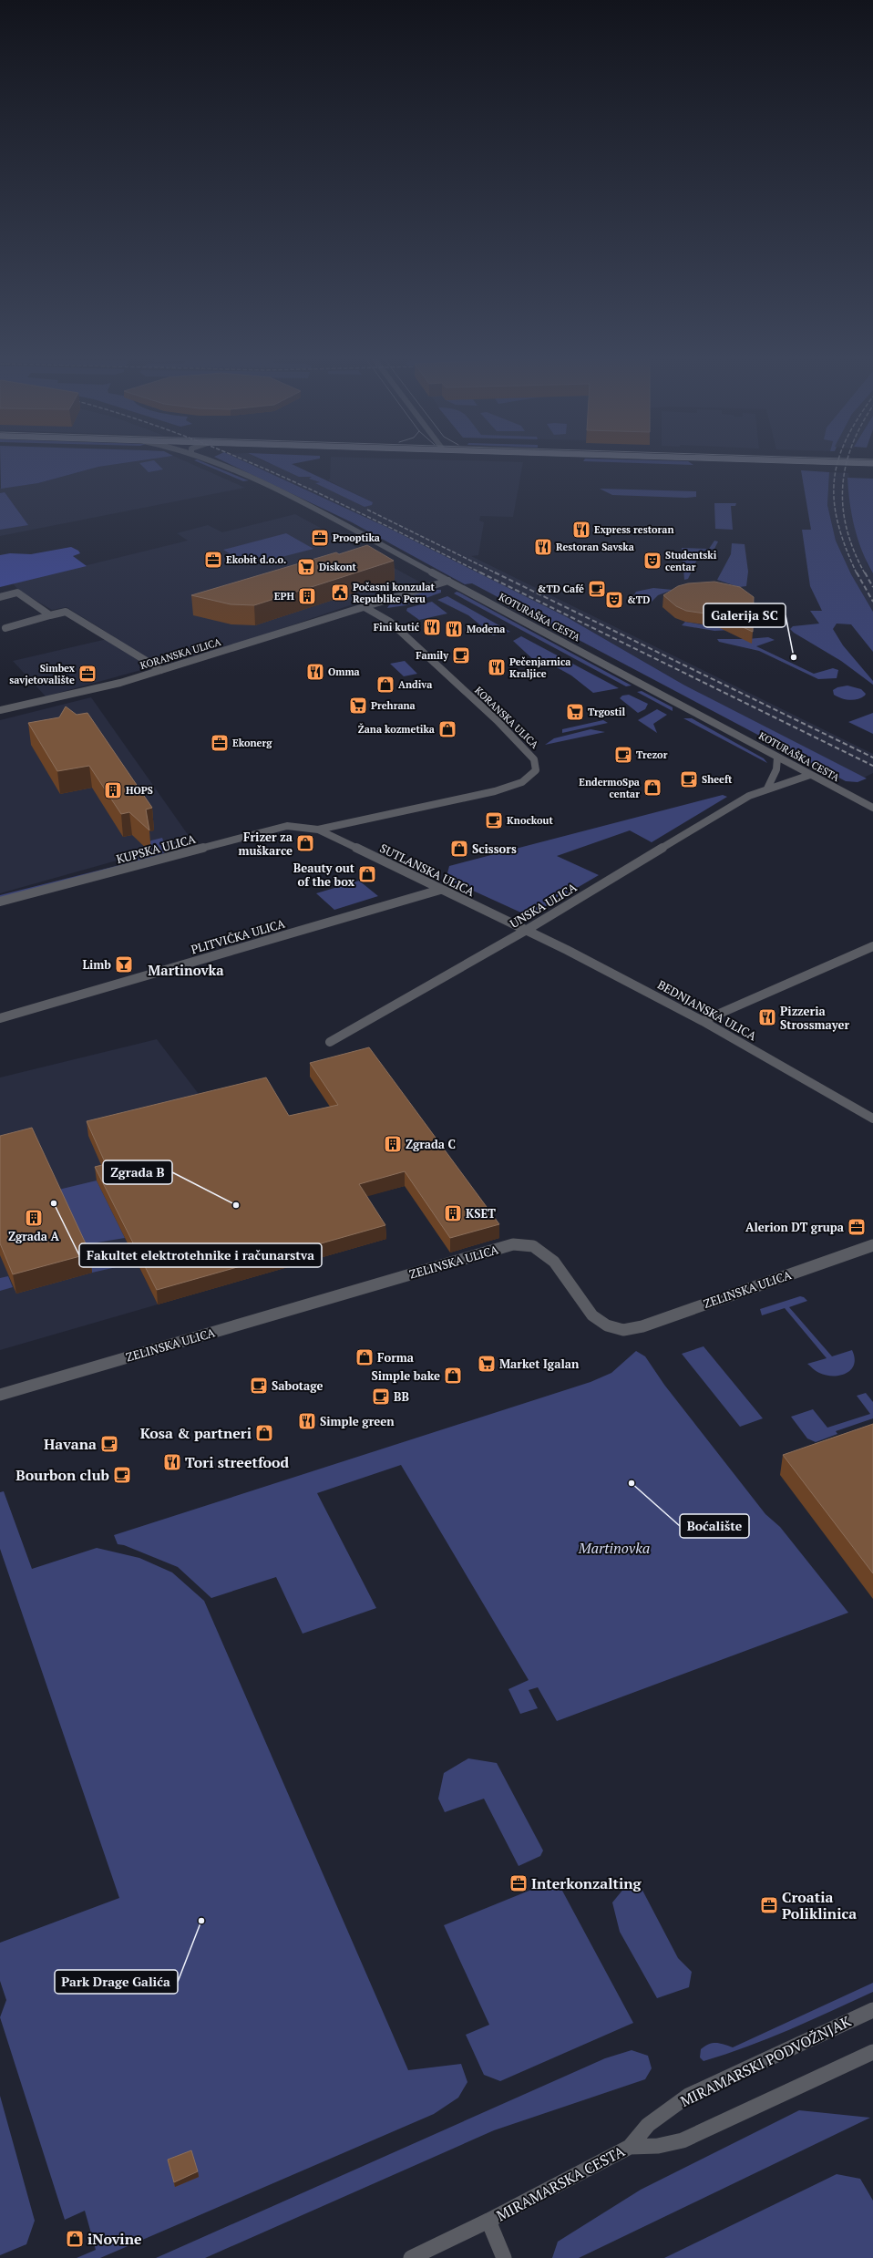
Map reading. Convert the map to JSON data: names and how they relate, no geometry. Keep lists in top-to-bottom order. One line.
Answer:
{"streets":{"street":["KOTURAŠKA CESTA","KORANSKA ULICA","KUPSKA ULICA","SUTLANSKA ULICA","UNSKA ULICA","PLITVIČKA ULICA","BEDNJANSKA ULICA","ZELINSKA ULICA","MIRAMARSKI PODVOŽNJAK","MIRAMARSKA CESTA"]},"crossings":[["KOTURAŠKA CESTA","KORANSKA ULICA"],["KOTURAŠKA CESTA","UNSKA ULICA"],["KORANSKA ULICA","KUPSKA ULICA"],["KORANSKA ULICA","SUTLANSKA ULICA"],["KUPSKA ULICA","SUTLANSKA ULICA"],["SUTLANSKA ULICA","UNSKA ULICA"],["SUTLANSKA ULICA","PLITVIČKA ULICA"],["SUTLANSKA ULICA","BEDNJANSKA ULICA"],["UNSKA ULICA","BEDNJANSKA ULICA"],["MIRAMARSKI PODVOŽNJAK","MIRAMARSKA CESTA"]],"districts":["Martinovka"],"parks":["Martinovka"],"places":{"restaurant":["Express restoran","Restoran Savska","Fini kutić","Modena","Pečenjarnica Kraljice","Omma","Pizzeria Strossmayer","Simple green","Tori streetfood"],"office":["Prooptika","Ekobit d.o.o.","Simbex savjetovalište","Ekonerg","Alerion DT grupa","Interkonzalting","Croatia Poliklinica"],"theatre":["Studentski centar","&TD"],"supermarket":["Diskont","Prehrana","Trgostil","Market Igalan"],"cafe":["&TD Café","Family","Trezor","Sheeft","Knockout","Sabotage","BB","Havana","Bourbon club"],"public building":["Počasni konzulat Republike Peru"],"building":["EPH","HOPS","Zgrada C","KSET","Zgrada A"],"other":["Galerija SC","Fakultet elektrotehnike i računarstva","Zgrada B","Boćalište","Park Drage Galića"],"shop":["Andiva","Žana kozmetika","EndermoSpa centar","Frizer za muškarce","Scissors","Beauty out of the box","Forma","Simple bake","Kosa & partneri","iNovine"],"bar":["Limb"]}}
